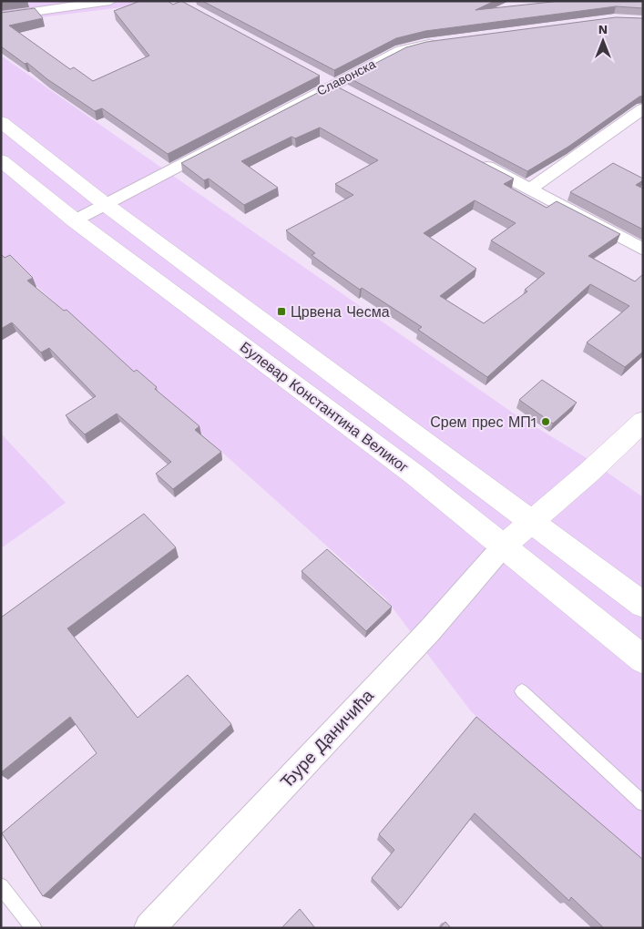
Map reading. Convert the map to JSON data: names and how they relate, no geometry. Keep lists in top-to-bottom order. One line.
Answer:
{"streets":{"main road":["Булевар Константина Великог"],"street":["Славонска","Ђуре Даничића"]},"crossings":[["Славонска","Булевар Константина Великог"],["Булевар Константина Великог","Ђуре Даничића"]],"places":{"transit":["Црвена Чесма"],"other":["Срем прес МП1"]},"north":"top"}
